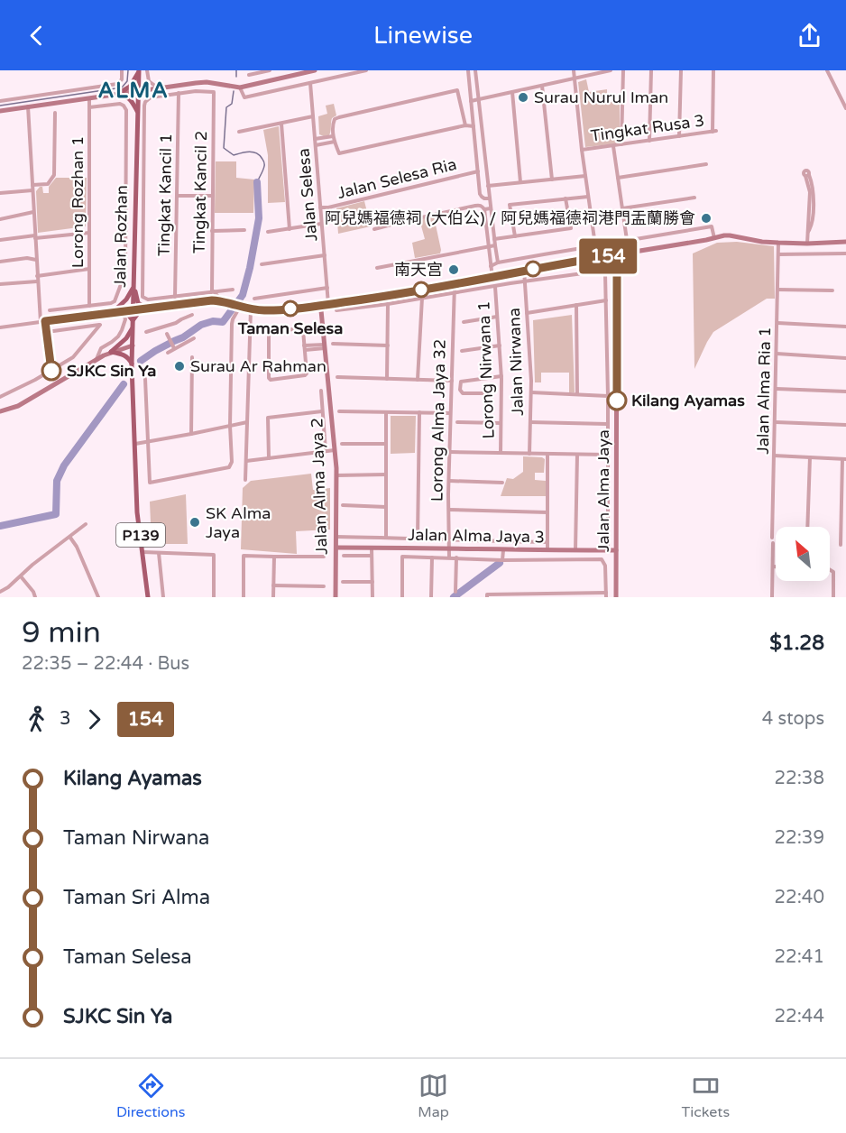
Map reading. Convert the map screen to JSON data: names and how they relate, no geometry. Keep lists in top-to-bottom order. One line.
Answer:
{"streets":{"main road":["Jalan Rozhan","P139"],"street":["Tingkat Rusa 3","Jalan Selesa Ria","Tingkat Kancil 2","Tingkat Kancil 1","Jalan Selesa","Lorong Rozhan 1","Jalan Nirwana","Lorong Nirwana 1","Jalan Alma Ria 1","Lorong Alma Jaya 32","Jalan Alma Jaya 2","Jalan Alma Jaya","Jalan Alma Jaya 3"]},"crossings":[["Jalan Selesa Ria","Jalan Selesa"],["Tingkat Kancil 2","Tingkat Kancil 1"],["Tingkat Kancil 2","Jalan Rozhan"],["Tingkat Kancil 1","Jalan Rozhan"],["Lorong Rozhan 1","Jalan Rozhan"],["Lorong Alma Jaya 32","Jalan Alma Jaya 3"],["Jalan Alma Jaya 2","Jalan Alma Jaya 3"],["Jalan Alma Jaya","Jalan Alma Jaya 3"]],"districts":["ALMA"],"places":["Surau Nurul Iman","阿兒媽福德祠 (大伯公) / 阿兒媽福德祠港門盂蘭勝會","南天宫","Taman Selesa","Surau Ar Rahman","SJKC Sin Ya","Kilang Ayamas","SK Alma Jaya"],"lines":["bus line 154"],"north":"top left","page":{"header":"Linewise","on_map":"154","heading":["9 min","22:35 – 22:44 · Bus","$1.28"],"legs":["3","154","4 stops"],"list":[{"name":"Kilang Ayamas","value":"22:38"},{"name":"Taman Nirwana","value":"22:39"},{"name":"Taman Sri Alma","value":"22:40"},{"name":"Taman Selesa","value":"22:41"},{"name":"SJKC Sin Ya","value":"22:44"}],"tabs":["Directions","Map","Tickets"]}}
